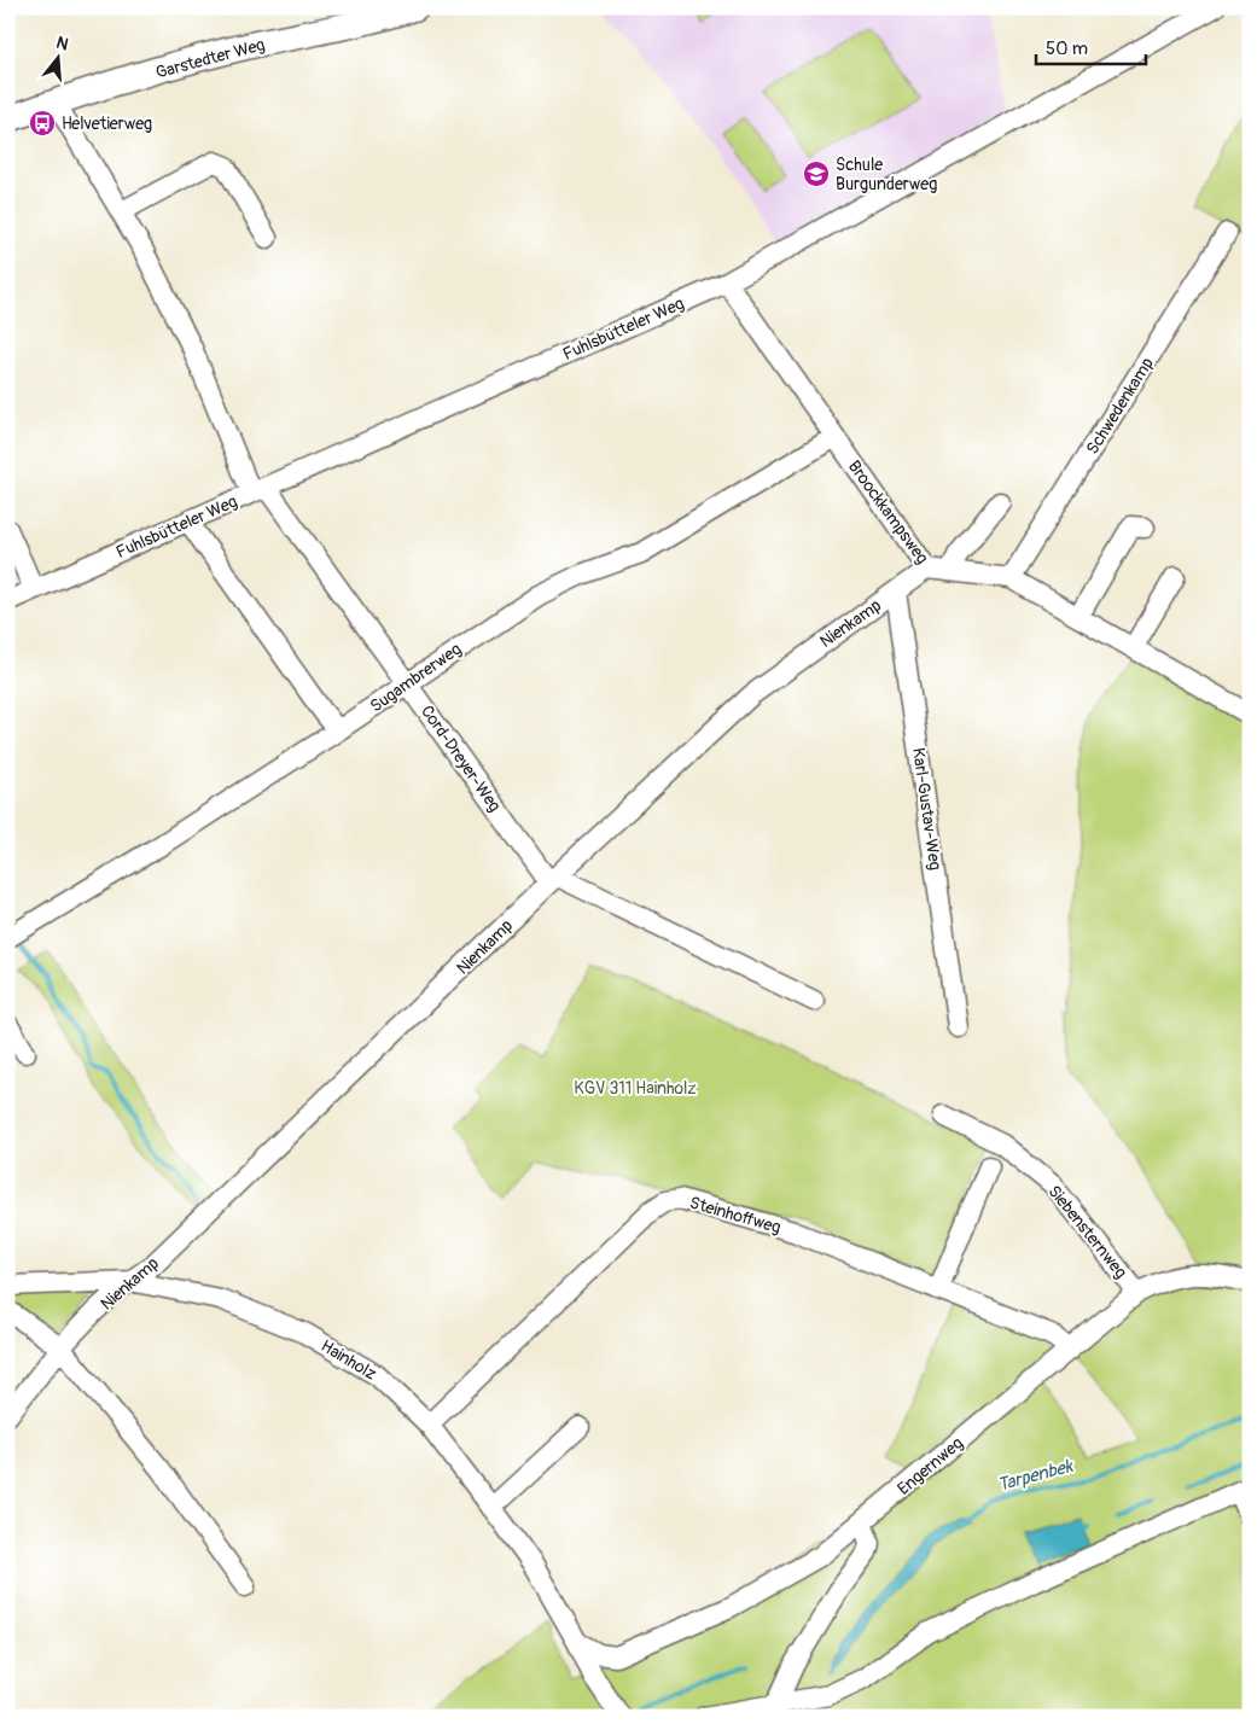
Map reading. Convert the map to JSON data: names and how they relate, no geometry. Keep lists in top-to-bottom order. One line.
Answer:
{"streets":{"main road":["Garstedter Weg"],"street":["Fuhlsbütteler Weg","Schwedenkamp","Broockkampsweg","Nienkamp","Sugambrerweg","Cord-Dreyer-Weg","Karl-Gustav-Weg","Steinhoffweg","Siebensternweg","Hainholz","Engernweg"]},"crossings":[["Fuhlsbütteler Weg","Broockkampsweg"],["Fuhlsbütteler Weg","Cord-Dreyer-Weg"],["Schwedenkamp","Broockkampsweg"],["Broockkampsweg","Nienkamp"],["Broockkampsweg","Sugambrerweg"],["Nienkamp","Cord-Dreyer-Weg"],["Nienkamp","Karl-Gustav-Weg"],["Nienkamp","Hainholz"],["Sugambrerweg","Cord-Dreyer-Weg"],["Steinhoffweg","Hainholz"],["Steinhoffweg","Engernweg"],["Siebensternweg","Engernweg"],["Hainholz","Engernweg"]],"water":["Tarpenbek"],"parks":["KGV 311 Hainholz"],"places":{"bus stop":["Helvetierweg"],"school or university":["Schule Burgunderweg"]},"scale_bar":"50 m","north":"top"}
